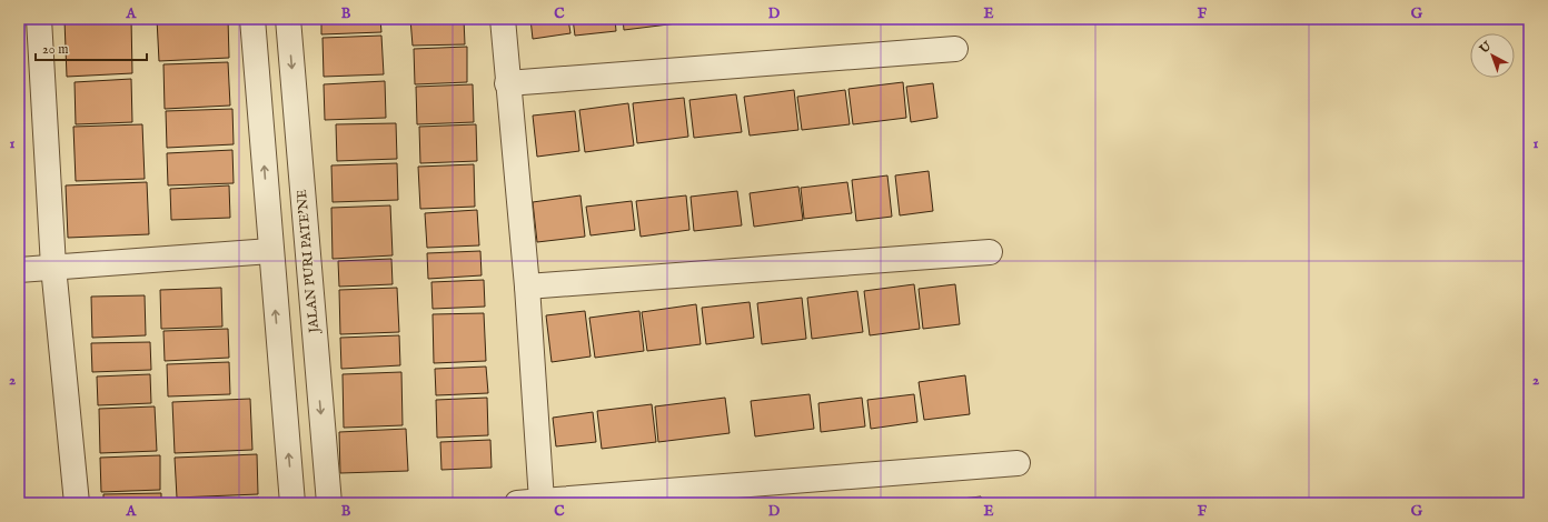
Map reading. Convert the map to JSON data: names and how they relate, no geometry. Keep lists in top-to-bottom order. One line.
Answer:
{"streets":{"street":["JALAN PURI PATE'NE"]},"scale_bar":"20 m","north":"top left","grid":{"columns":["A","B","C","D","E","F","G"],"rows":["1","2"]}}
